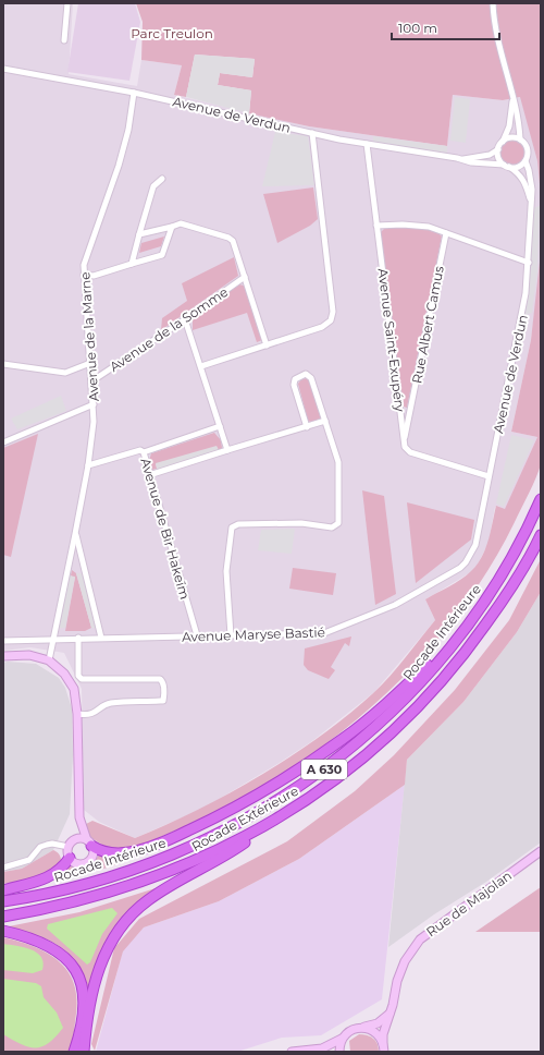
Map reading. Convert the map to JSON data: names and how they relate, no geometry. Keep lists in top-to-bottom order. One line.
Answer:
{"streets":{"highway":["Rocade Intérieure","A 630","Rocade Extérieure"],"main road":["Rue de Majolan"],"street":["Avenue de Verdun","Rue Albert Camus","Avenue de la Somme","Avenue de la Marne","Avenue Saint-Exupéry","Avenue de Bir Hakeïm","Avenue Maryse Bastié"]},"crossings":[["Avenue de Verdun","Avenue de la Marne"],["Avenue de Verdun","Avenue Saint-Exupéry"],["Avenue de Verdun","Avenue Maryse Bastié"],["Rue Albert Camus","Avenue Saint-Exupéry"],["Avenue de la Somme","Avenue de la Marne"],["Avenue de la Marne","Avenue de Bir Hakeïm"],["Avenue de la Marne","Avenue Maryse Bastié"],["Avenue de Bir Hakeïm","Avenue Maryse Bastié"]],"parks":["Parc Treulon"],"scale_bar":"100 m"}
